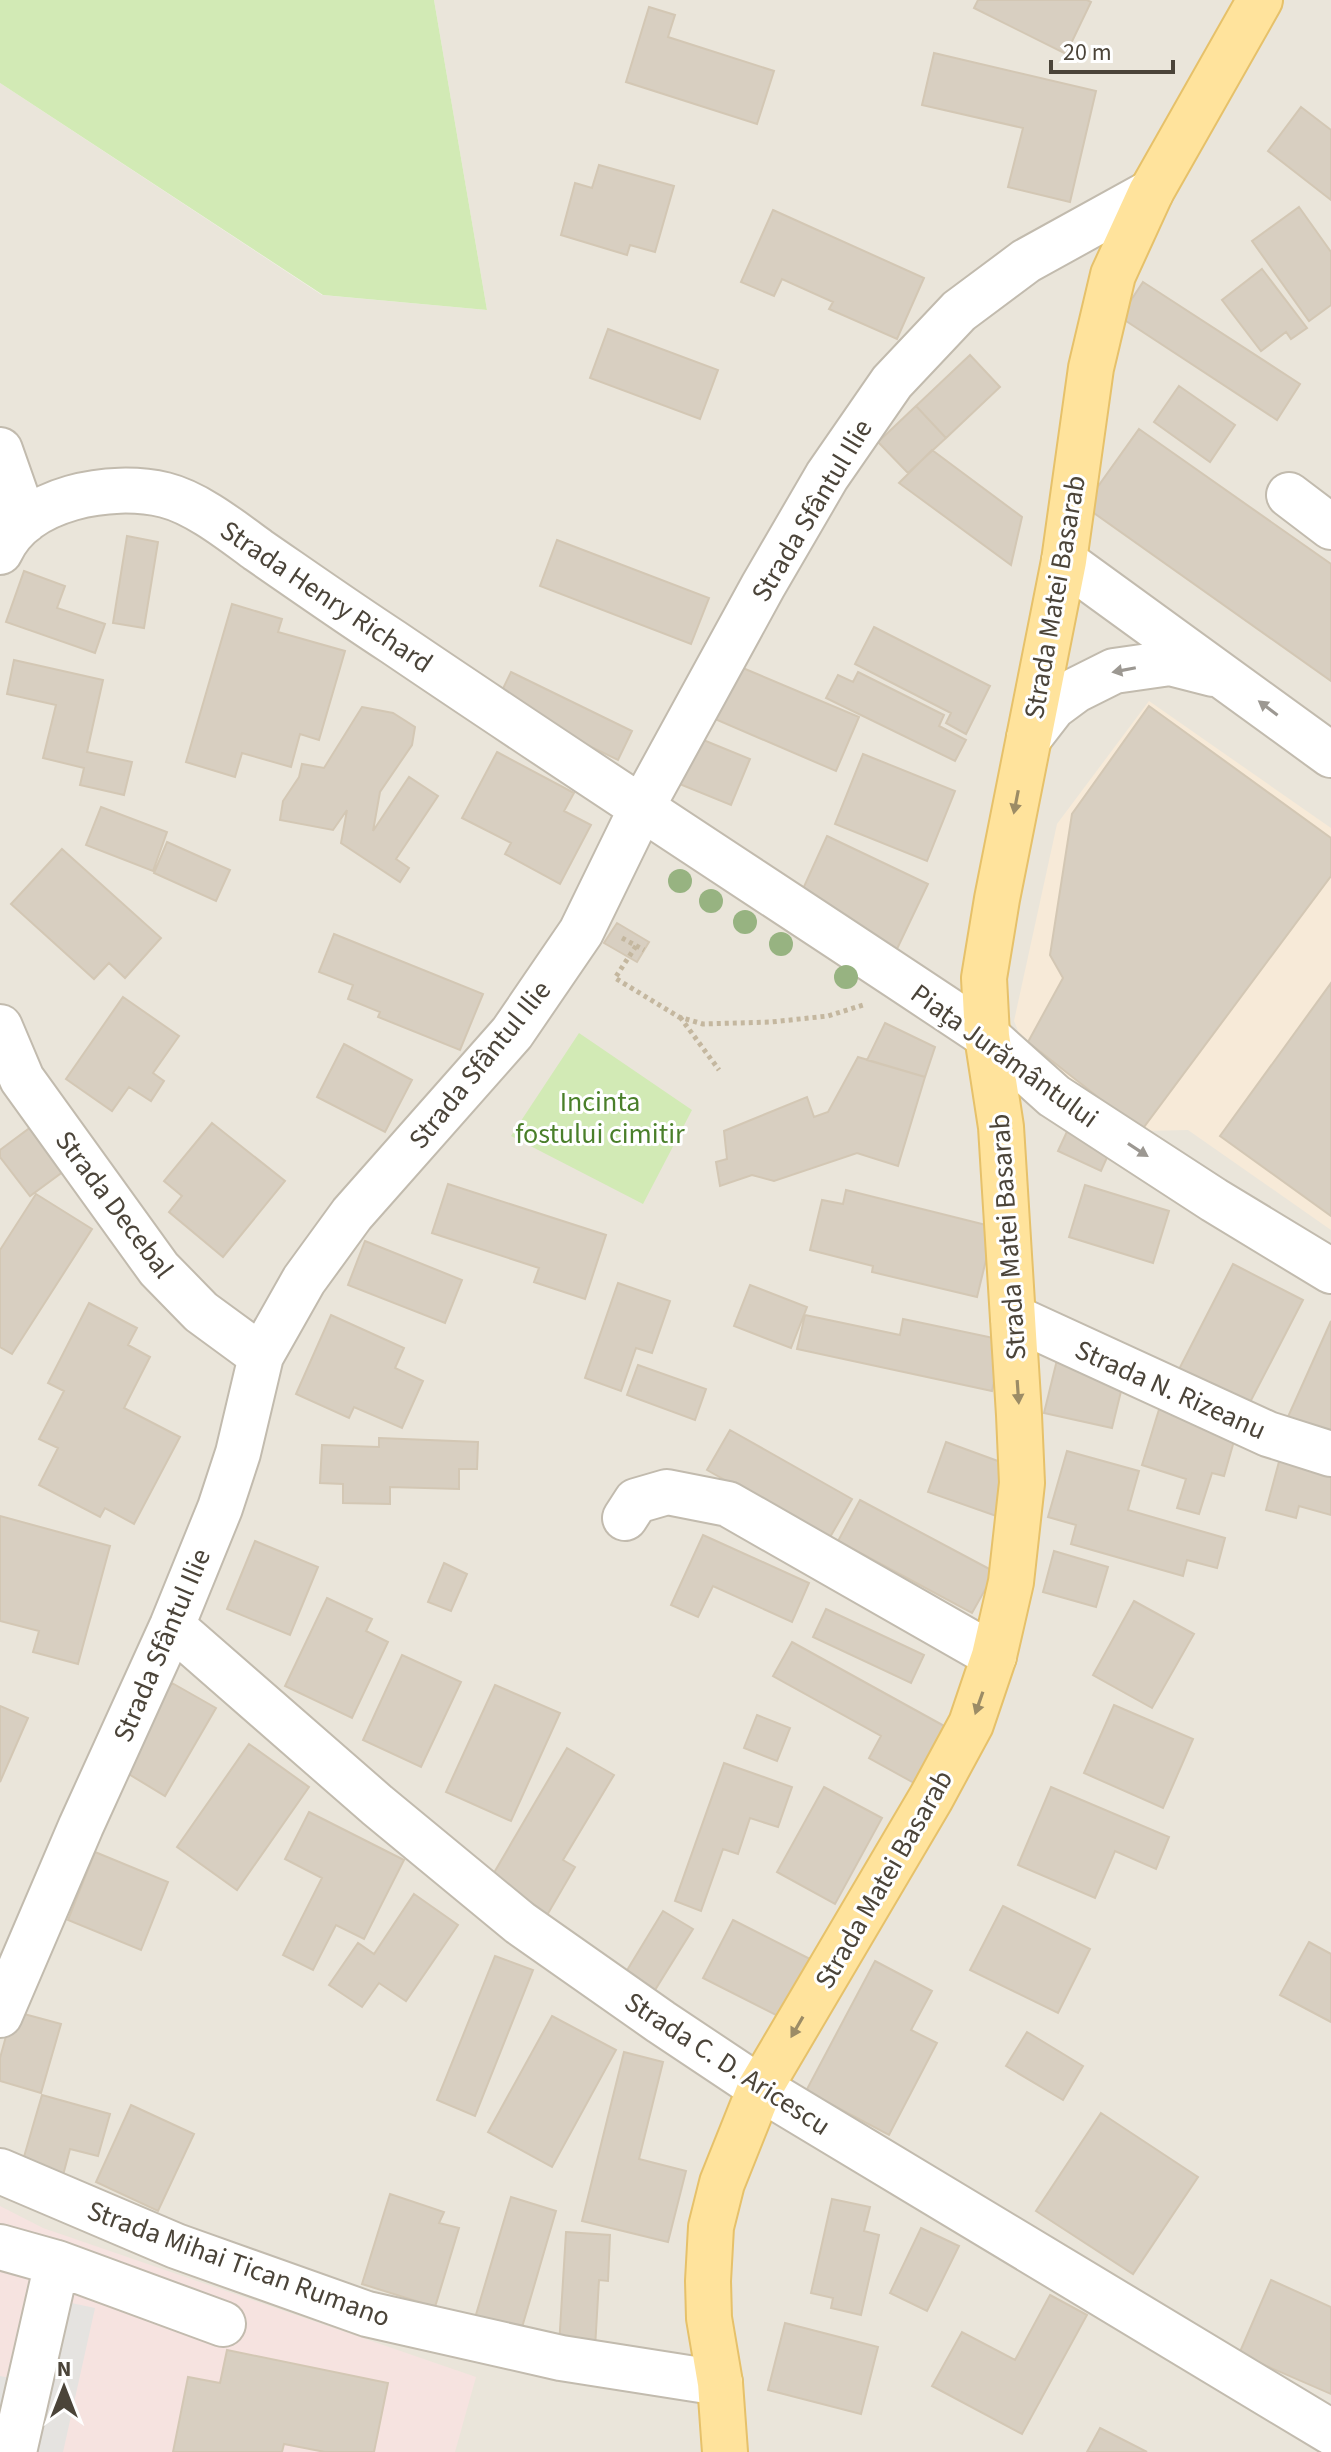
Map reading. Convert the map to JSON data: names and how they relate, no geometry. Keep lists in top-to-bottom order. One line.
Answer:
{"streets":{"main road":["Strada Matei Basarab"],"street":["Strada Sfântul Ilie","Strada Henry Richard","Piața Jurământului","Strada Decebal","Strada N. Rizeanu","Strada C. D. Aricescu","Strada Mihai Tican Rumano"]},"crossings":[["Strada Sfântul Ilie","Strada Henry Richard"],["Strada Sfântul Ilie","Strada Matei Basarab"],["Strada Sfântul Ilie","Piața Jurământului"],["Strada Sfântul Ilie","Strada Decebal"],["Strada Sfântul Ilie","Strada C. D. Aricescu"],["Strada Henry Richard","Piața Jurământului"],["Strada Matei Basarab","Piața Jurământului"],["Strada Matei Basarab","Strada N. Rizeanu"],["Strada Matei Basarab","Strada C. D. Aricescu"],["Strada Matei Basarab","Strada Mihai Tican Rumano"]],"one_way":["Strada Matei Basarab","Piața Jurământului"],"parks":["Incinta fostului cimitir"],"scale_bar":"20 m","north":"top"}
